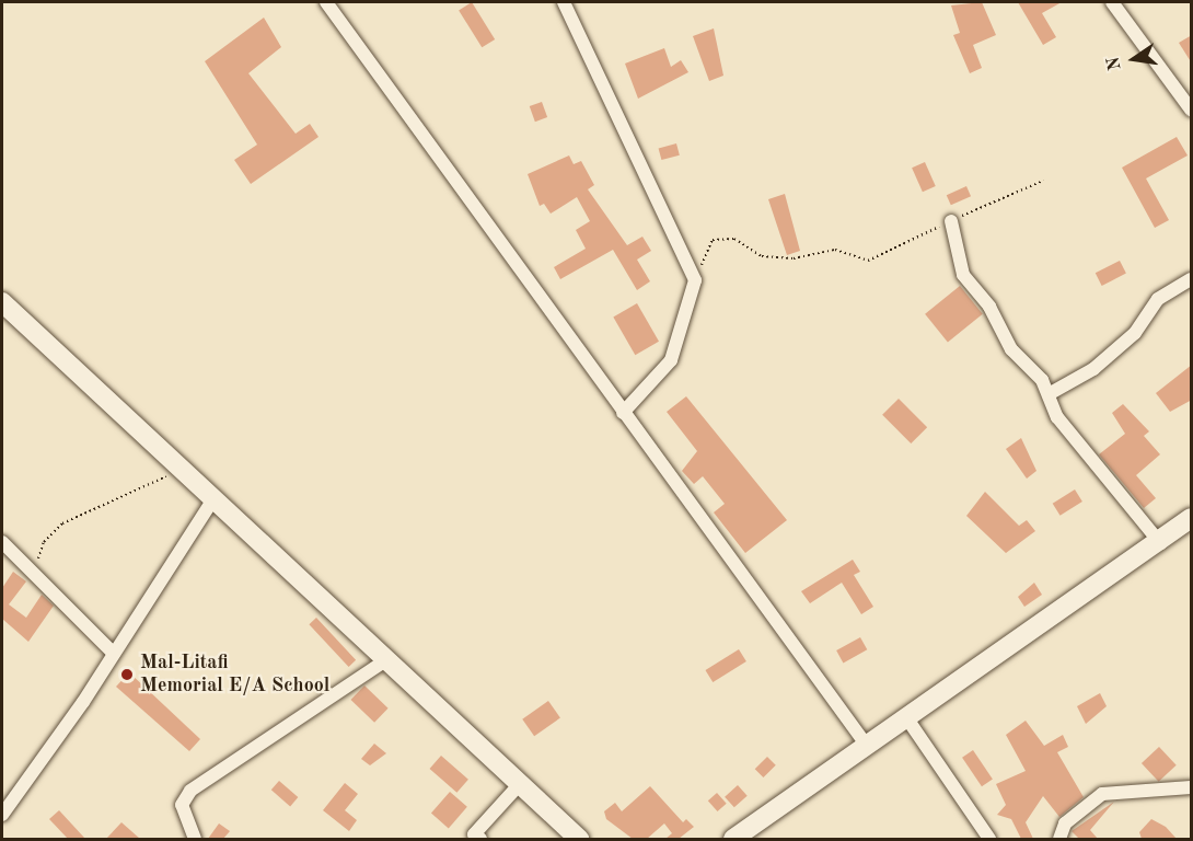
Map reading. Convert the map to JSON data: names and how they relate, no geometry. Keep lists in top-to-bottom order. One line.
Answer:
{"places":["Mal-Litafi Memorial E/A School"],"north":"left"}
